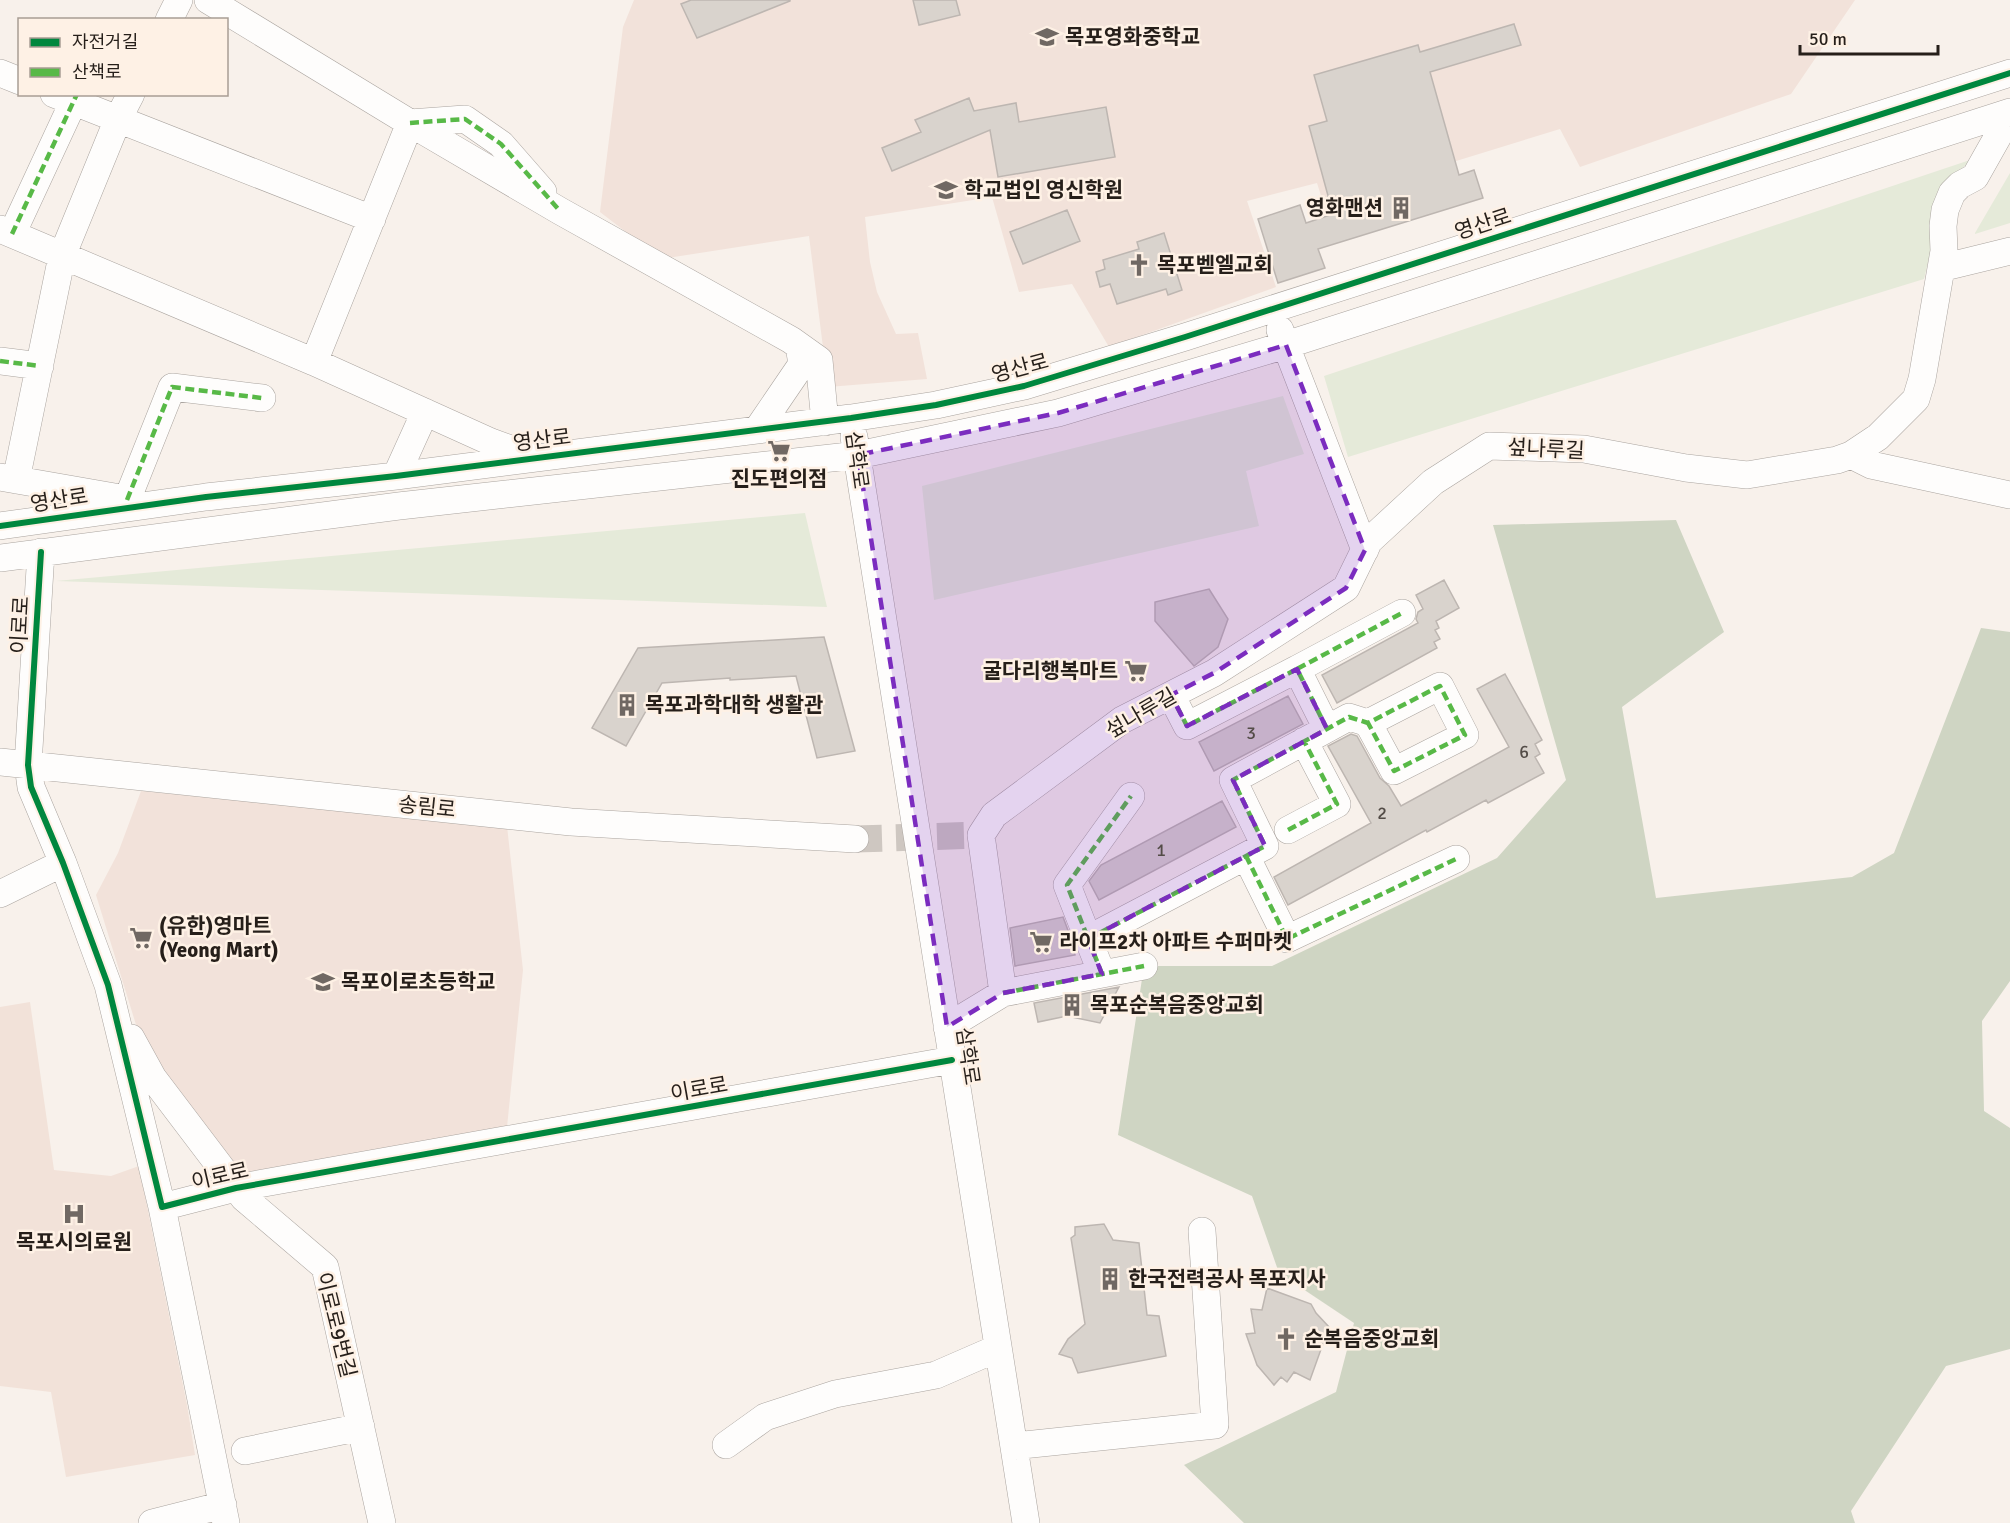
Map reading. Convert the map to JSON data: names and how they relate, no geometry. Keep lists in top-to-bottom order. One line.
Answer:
{"streets":{"street":["영산로","섶나루길","삼학로","이로로","송림로","이로로9번길"]},"crossings":[["영산로","삼학로"],["삼학로","이로로"],["이로로","송림로"],["이로로","이로로9번길"]],"places":{"school or university":["목포영화중학교","학교법인 영신학원","목포이로초등학교"],"building":["영화맨션","목포과학대학 생활관","목포순복음중앙교회","한국전력공사 목포지사"],"church":["목포벧엘교회","순복음중앙교회"],"supermarket":["진도편의점","굴다리행복마트","(유한)영마트 (Yeong Mart)","라이프2차 아파트 수퍼마켓"],"hospital":["목포시의료원"]},"house_numbers":["3","6","2","1"],"legend":["자전거길","산책로"],"scale_bar":"50 m"}
